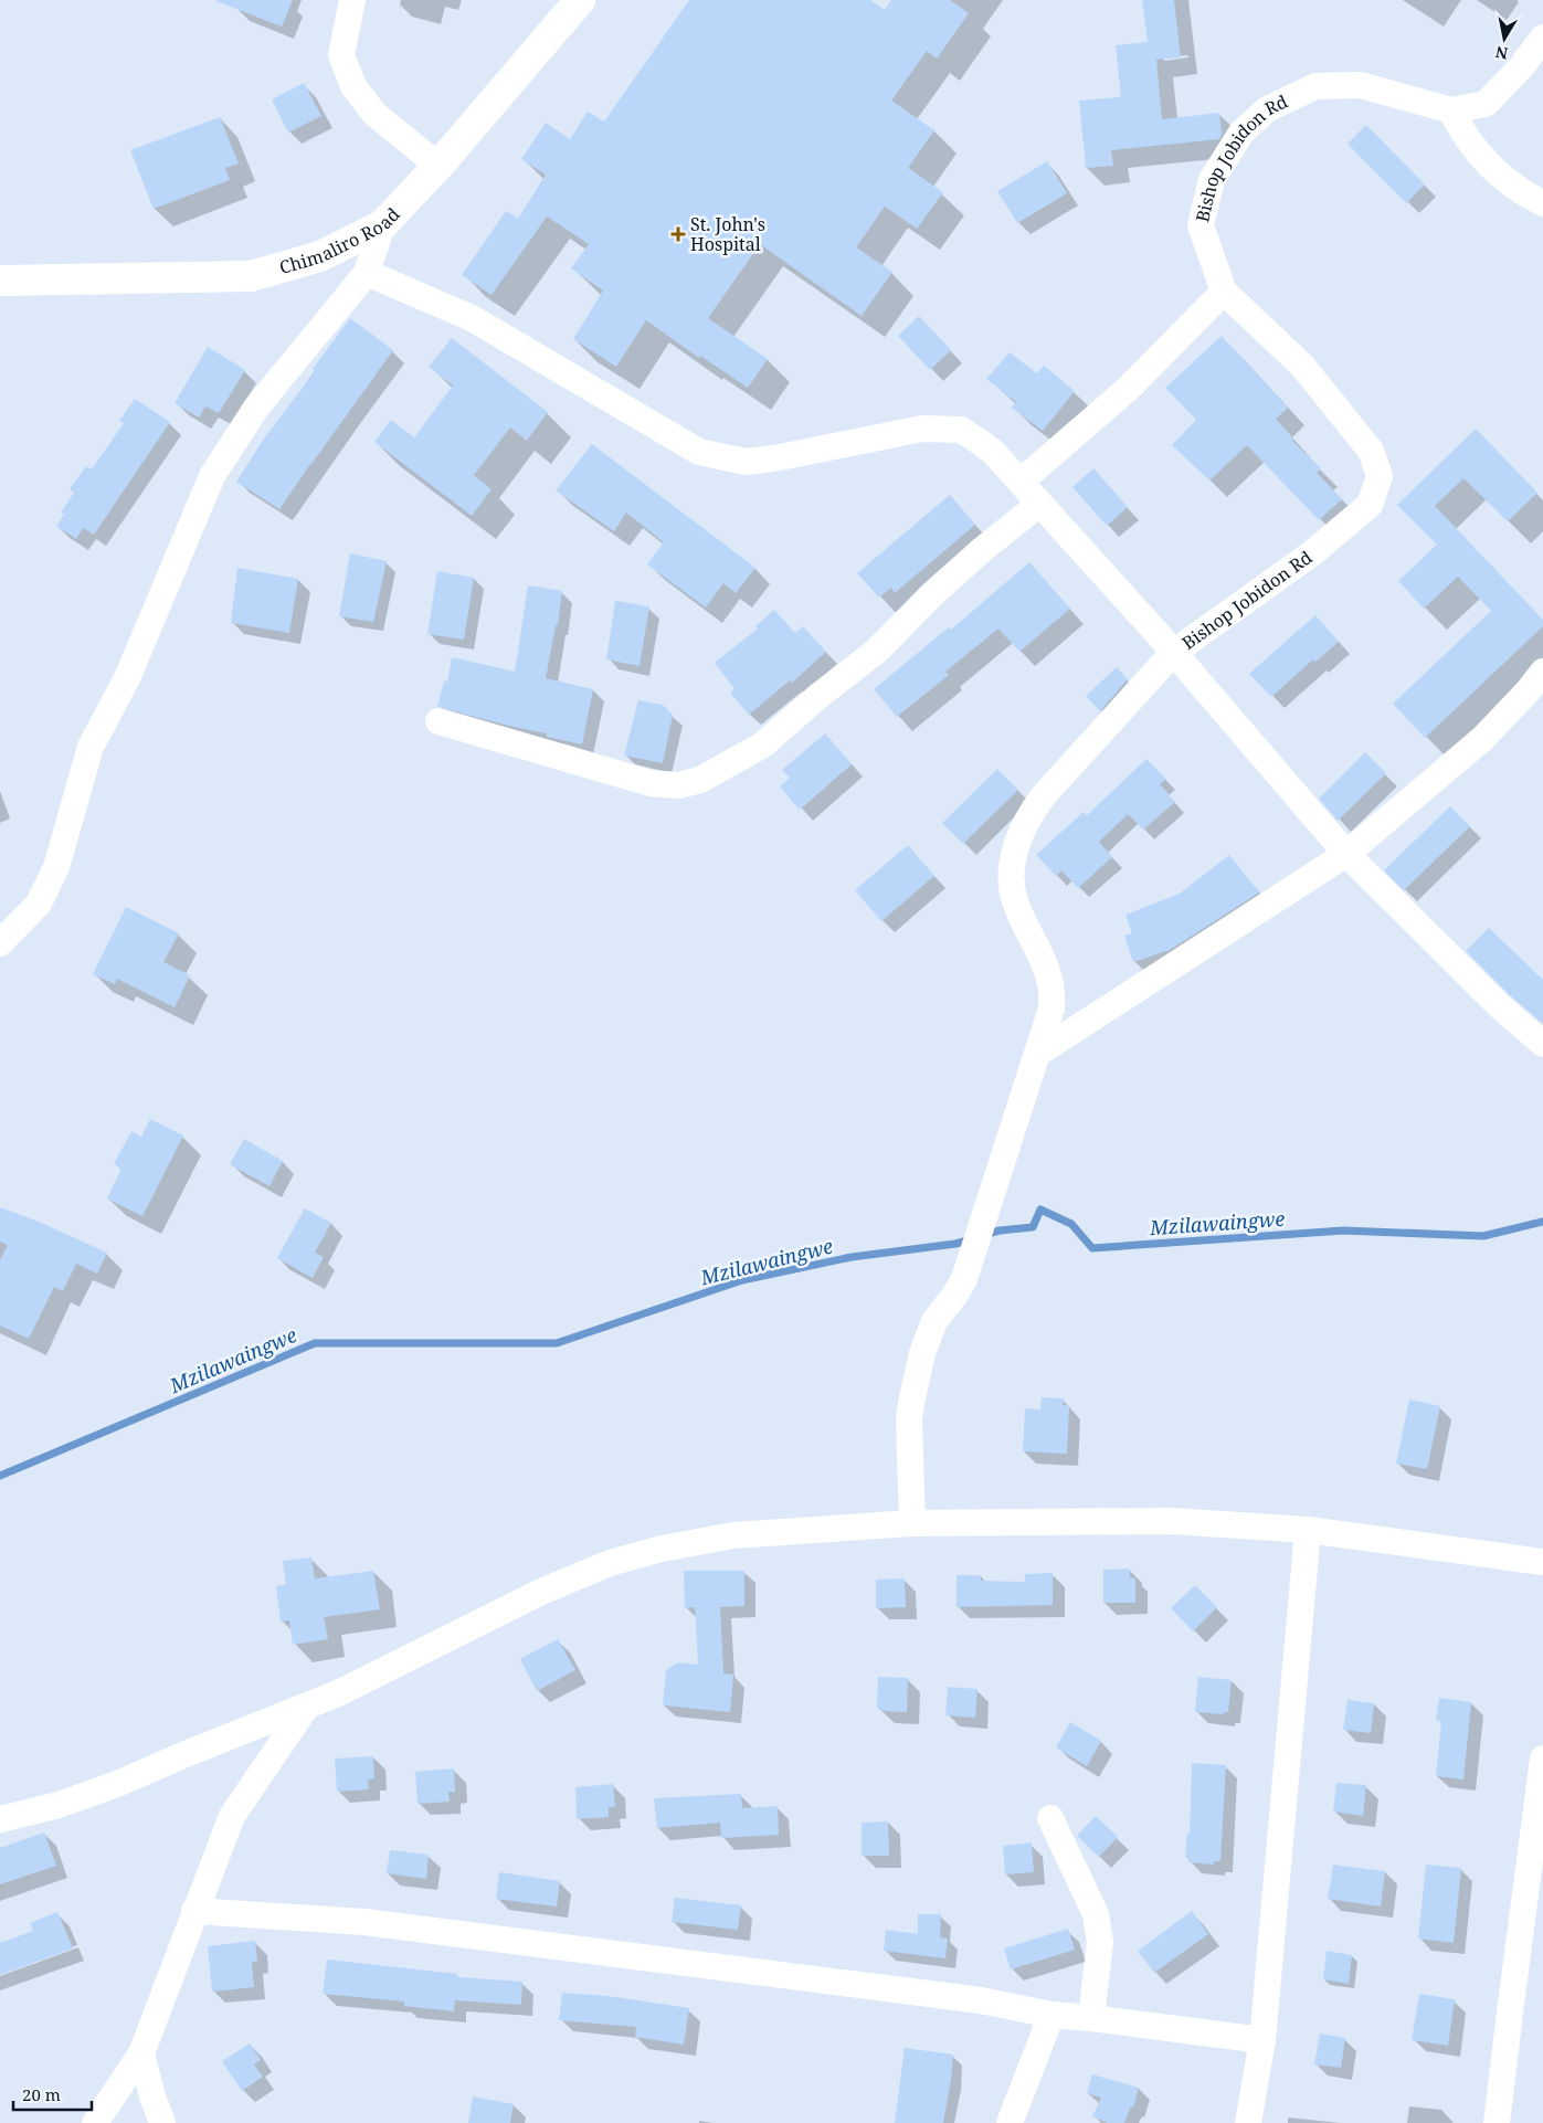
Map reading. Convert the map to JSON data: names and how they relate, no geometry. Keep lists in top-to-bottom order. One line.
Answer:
{"streets":{"street":["Bishop Jobidon Rd","Chimaliro Road"]},"water":["Mzilawaingwe"],"places":{"health":["St. John's Hospital"]},"scale_bar":"20 m","north":"bottom"}
